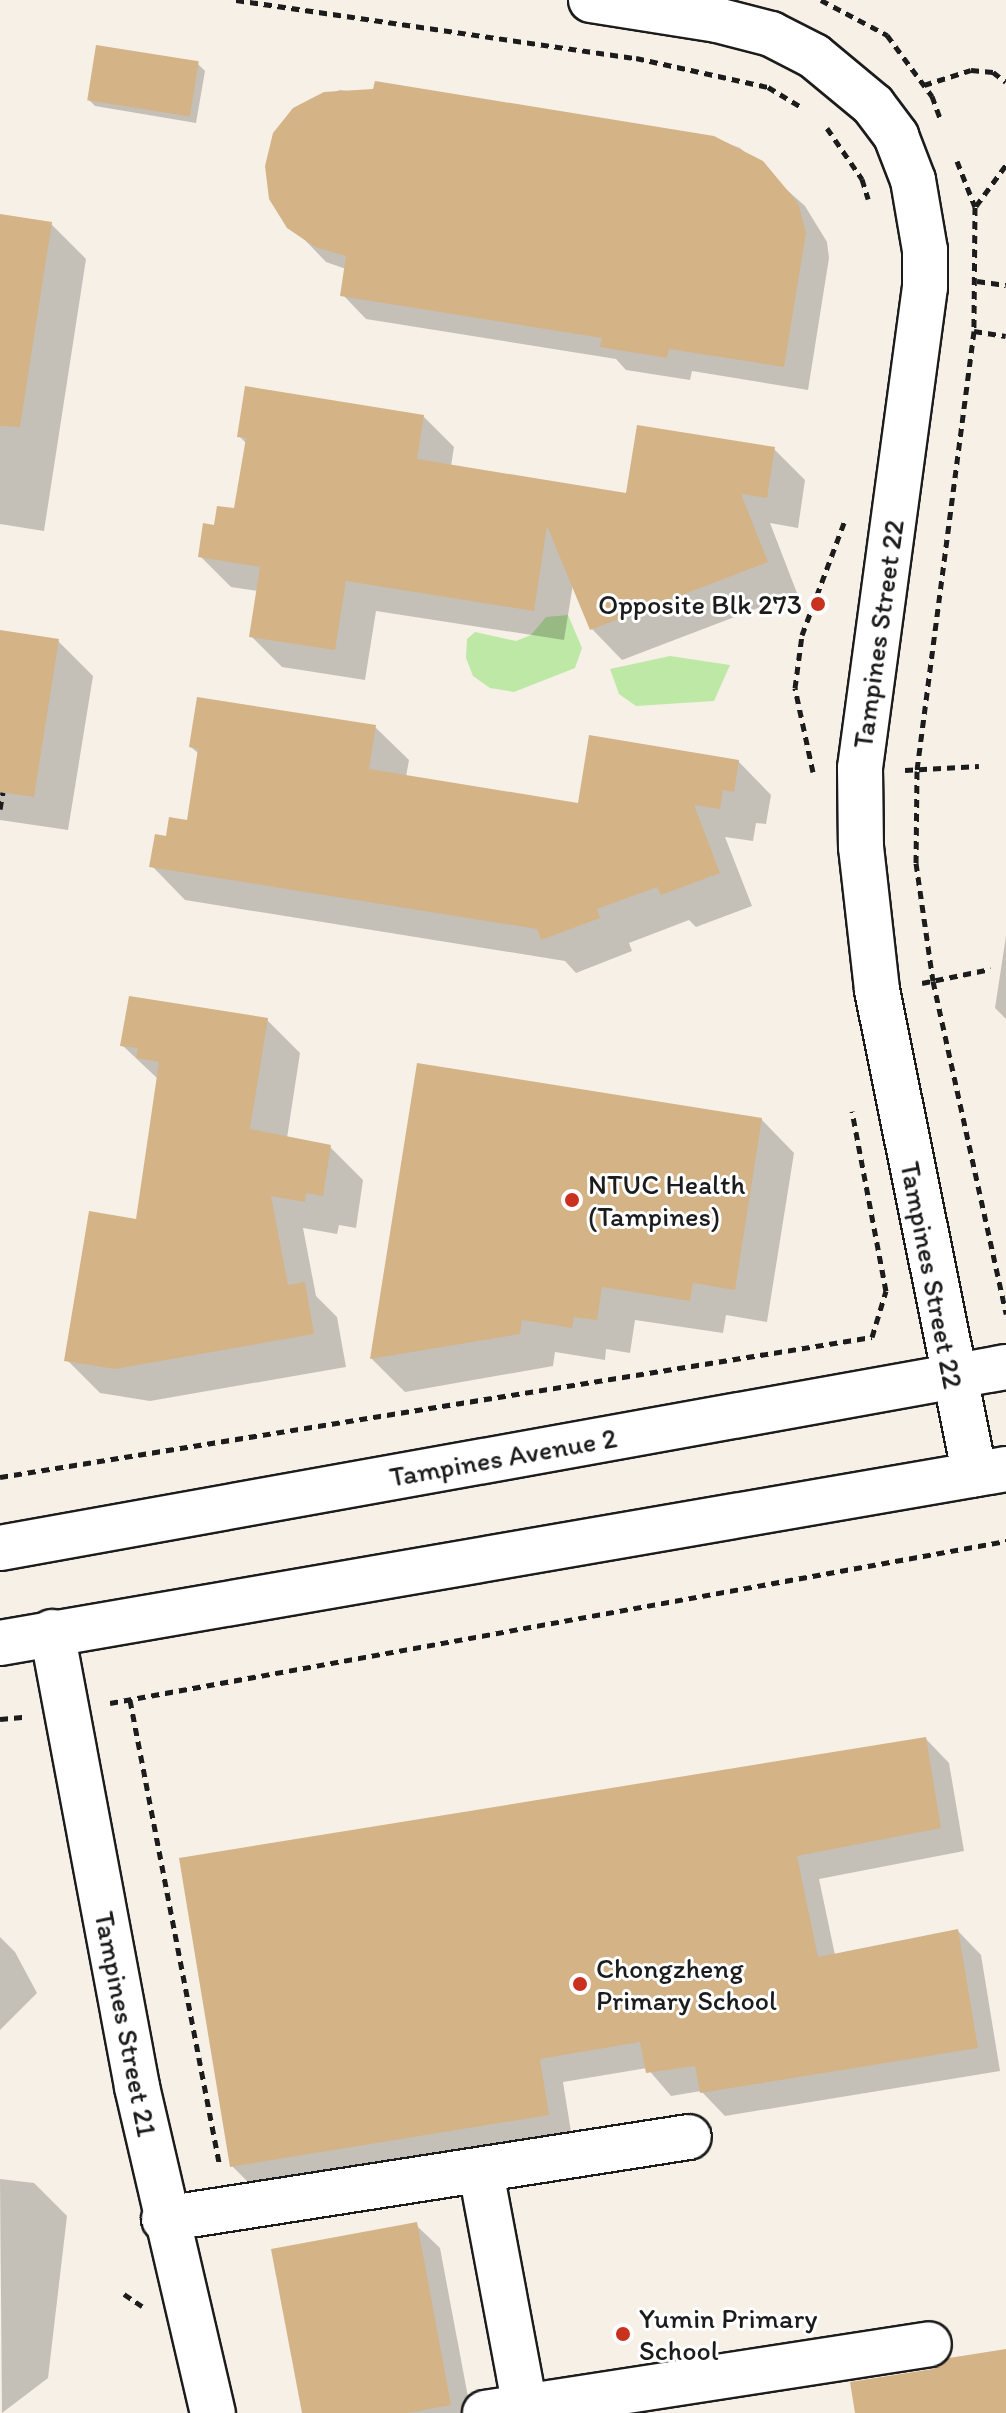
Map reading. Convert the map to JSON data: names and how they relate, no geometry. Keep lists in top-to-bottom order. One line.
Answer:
{"streets":{"street":["Tampines Street 22","Tampines Avenue 2","Tampines Street 21"]},"crossings":[["Tampines Street 22","Tampines Avenue 2"]],"places":["Opposite Blk 273","NTUC Health (Tampines)","Chongzheng Primary School","Yumin Primary School"]}
